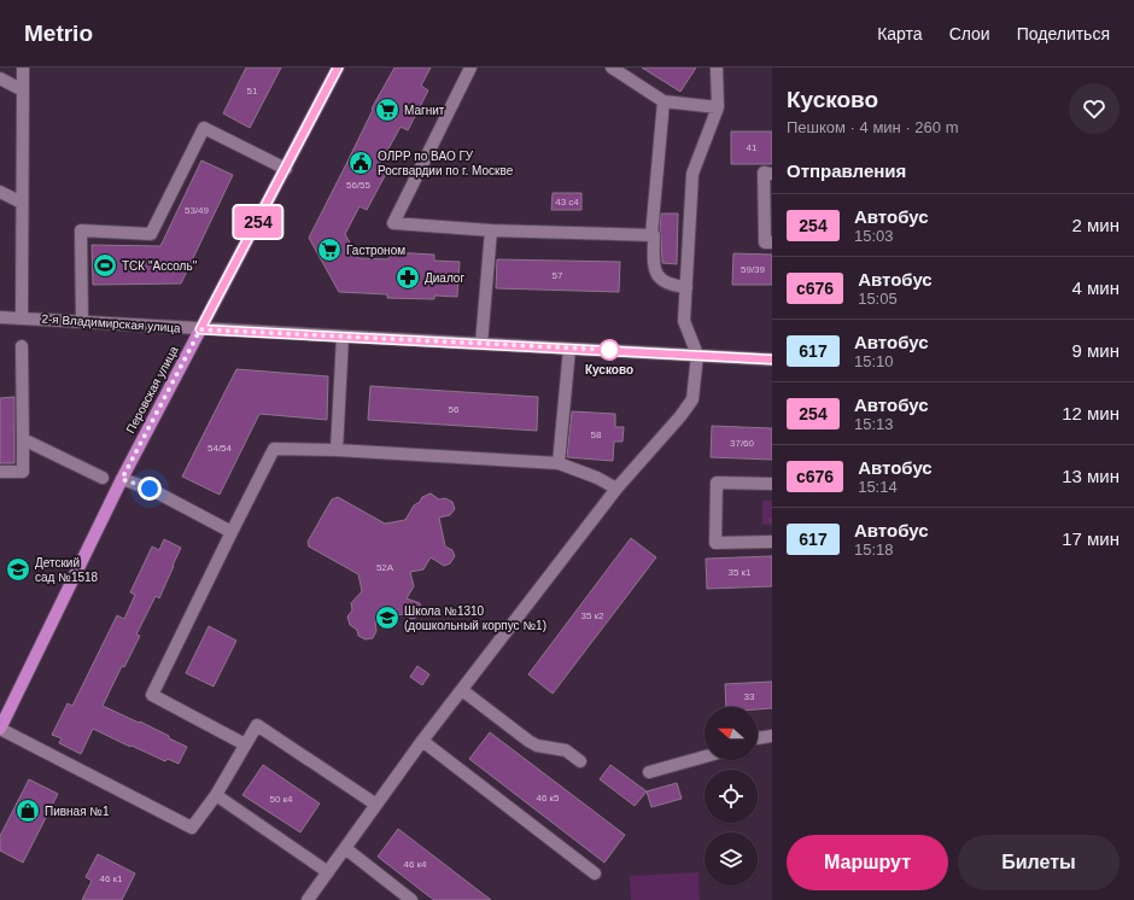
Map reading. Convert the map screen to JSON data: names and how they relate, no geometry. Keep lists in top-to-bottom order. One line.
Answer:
{"streets":{"main road":["Перовская улица"],"street":["2-я Владимирская улица"]},"crossings":[["2-я Владимирская улица","Перовская улица"]],"places":{"supermarket":["Магнит","Гастроном"],"public building":["ОЛРР по ВАО ГУ Росгвардии по г. Москве"],"sports":["ТСК \"Ассоль\""],"pharmacy":["Диалог"],"other":["Кусково"],"school or university":["Детский сад №1518","Школа №1310 (дошкольный корпус №1)"],"shop":["Пивная №1"]},"lines":["bus line 254"],"house_numbers":["51","41","56/55","43 с4","53/49","59/39","57","56","58","37/60","54/54","52А","35 к1","35 к2","33","46 к5","50 к4","46 к4","46 к1"],"north":"left","page":{"header":"Metrio","nav":["Карта","Слои","Поделиться"],"on_map":"254","heading":[["Кусково","Пешком · 4 мин · 260 m"],"Отправления"],"list":[{"mark":"254","name":"Автобус","note":"15:03","value":"2 мин"},{"mark":"с676","name":"Автобус","note":"15:05","value":"4 мин"},{"mark":"617","name":"Автобус","note":"15:10","value":"9 мин"},{"mark":"254","name":"Автобус","note":"15:13","value":"12 мин"},{"mark":"с676","name":"Автобус","note":"15:14","value":"13 мин"},{"mark":"617","name":"Автобус","note":"15:18","value":"17 мин"}],"buttons":["Маршрут","Билеты"]}}
